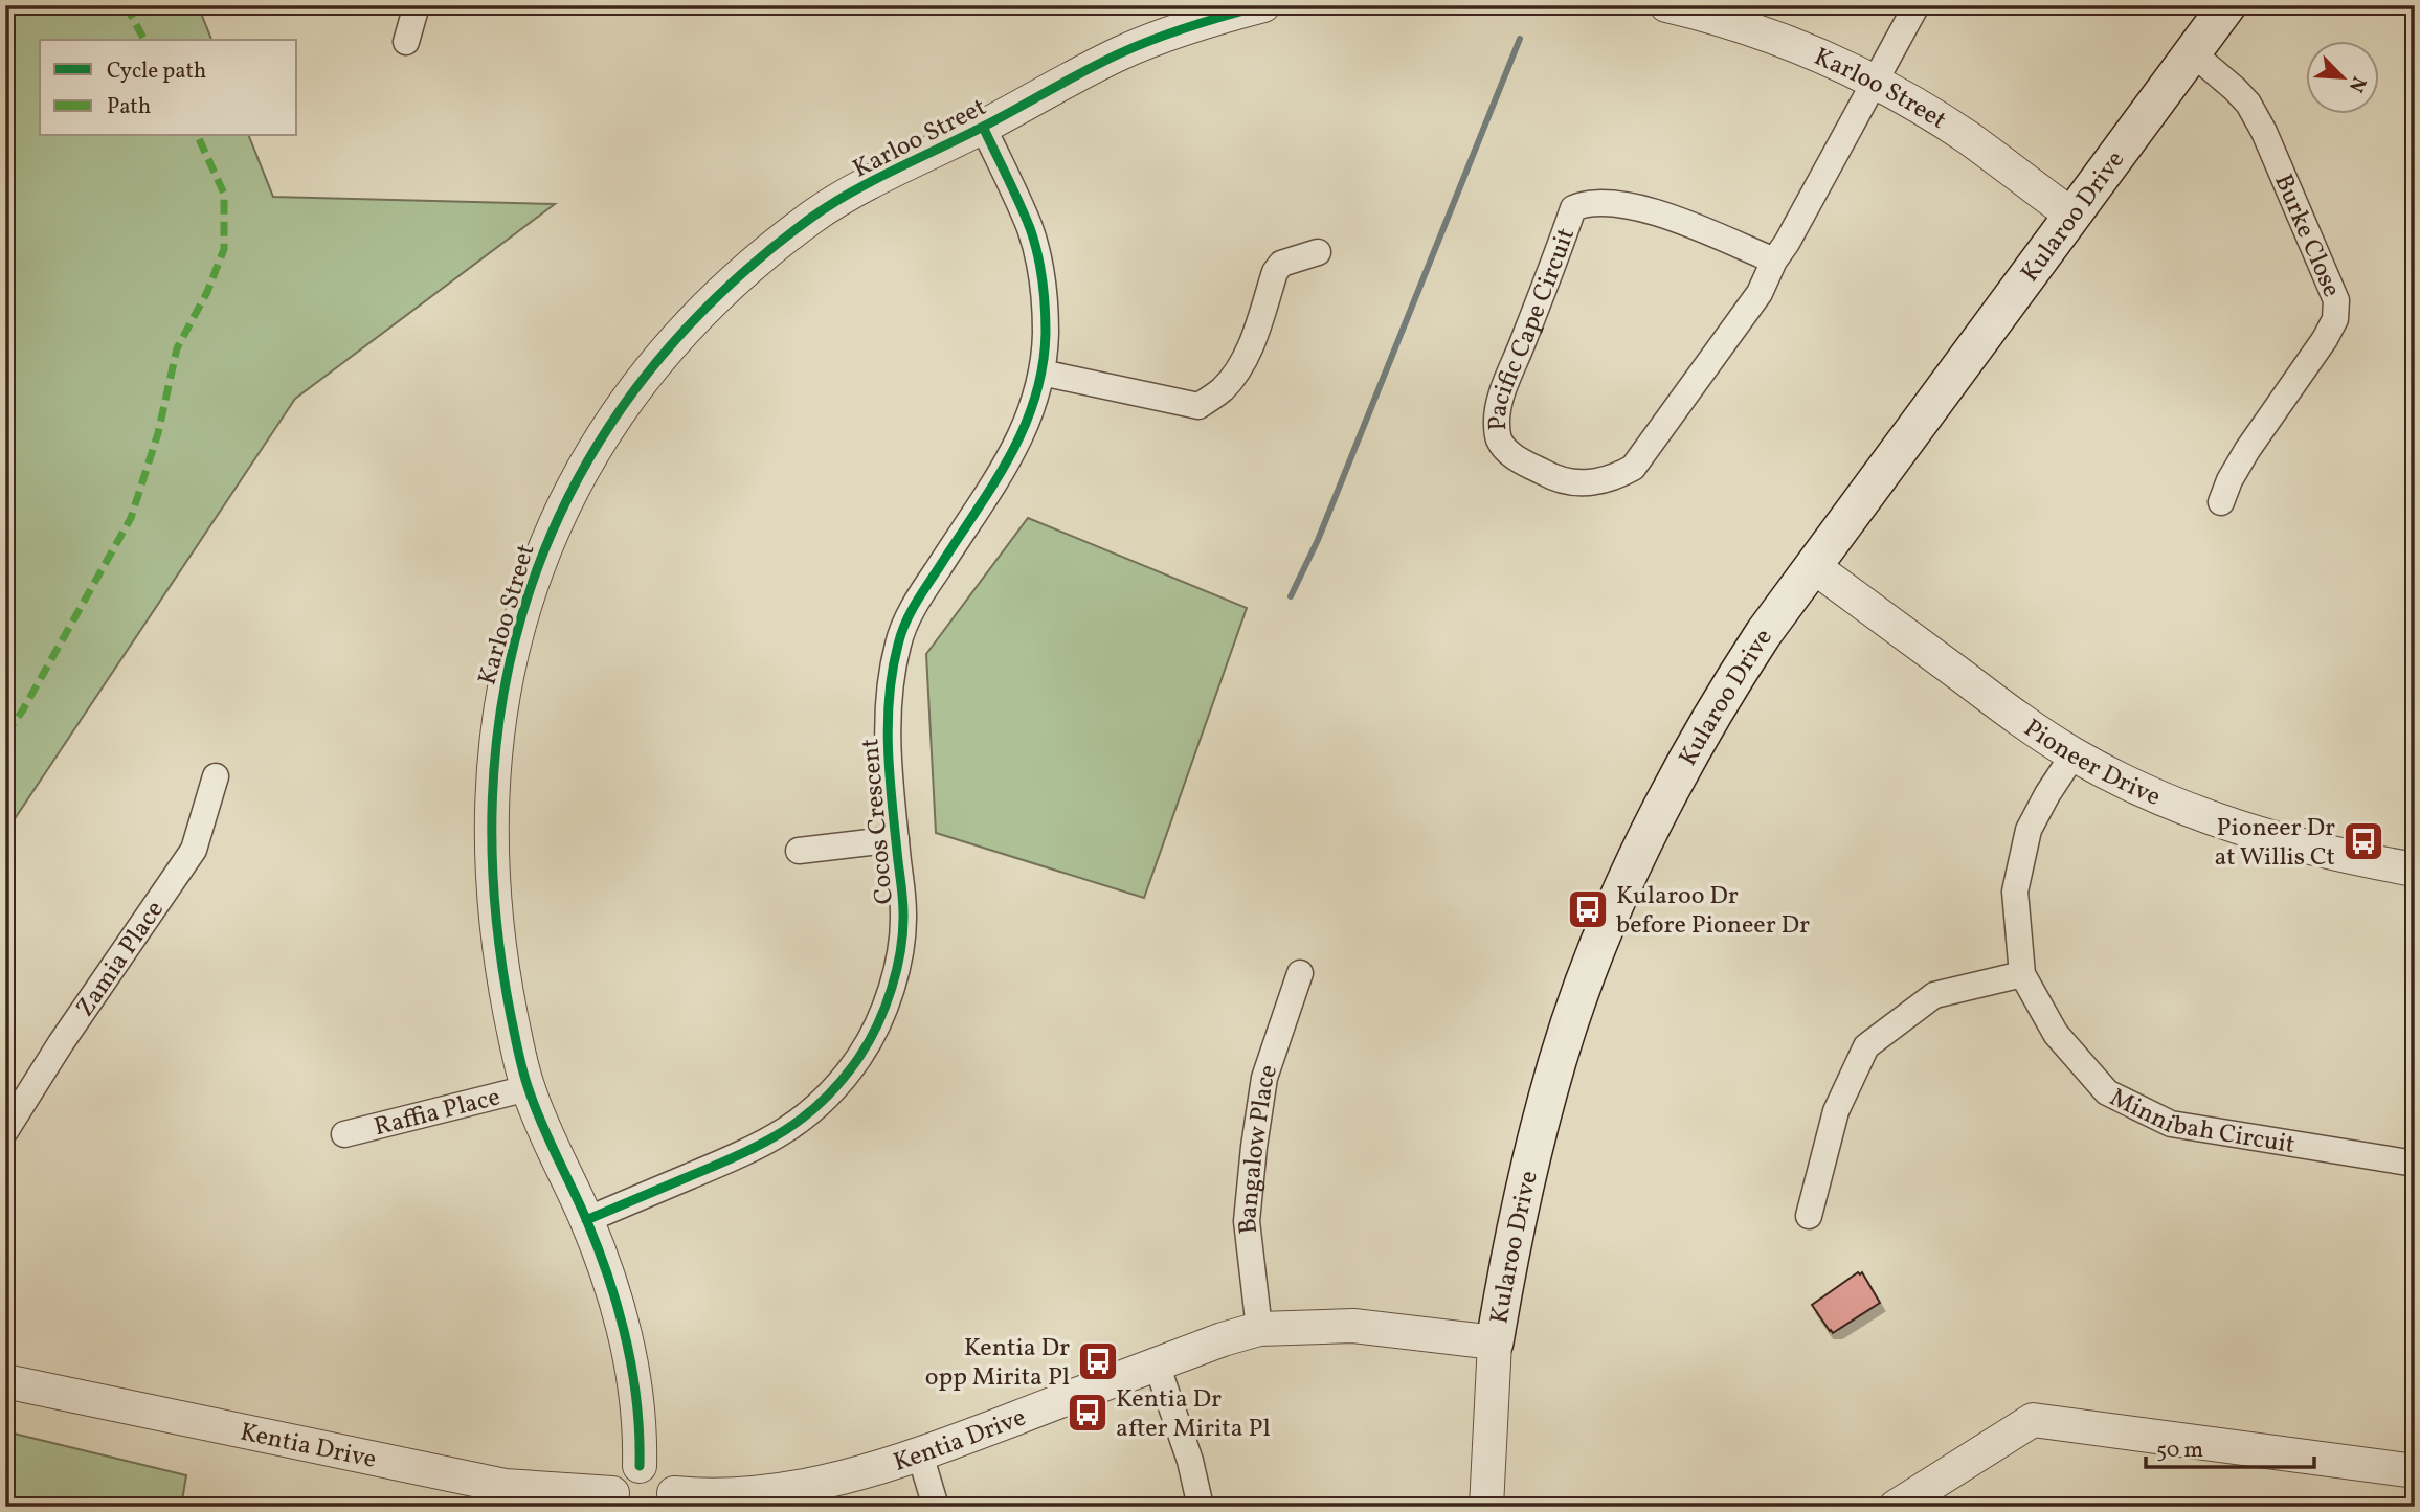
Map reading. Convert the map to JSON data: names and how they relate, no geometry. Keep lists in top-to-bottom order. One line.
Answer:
{"streets":{"main road":["Kularoo Drive"],"street":["Karloo Street","Burke Close","Pacific Cape Circuit","Pioneer Drive","Cocos Crescent","Zamia Place","Raffia Place","Minnibah Circuit","Bangalow Place","Kentia Drive"]},"crossings":[["Karloo Street","Kularoo Drive"],["Karloo Street","Pacific Cape Circuit"],["Karloo Street","Cocos Crescent"],["Karloo Street","Raffia Place"],["Kularoo Drive","Burke Close"],["Kularoo Drive","Pioneer Drive"],["Kularoo Drive","Kentia Drive"],["Pioneer Drive","Minnibah Circuit"],["Bangalow Place","Kentia Drive"]],"places":{"bus stop":["Pioneer Dr at Willis Ct","Kularoo Dr before Pioneer Dr","Kentia Dr opp Mirita Pl","Kentia Dr after Mirita Pl"]},"legend":["Cycle path","Path"],"scale_bar":"50 m","north":"bottom right"}
